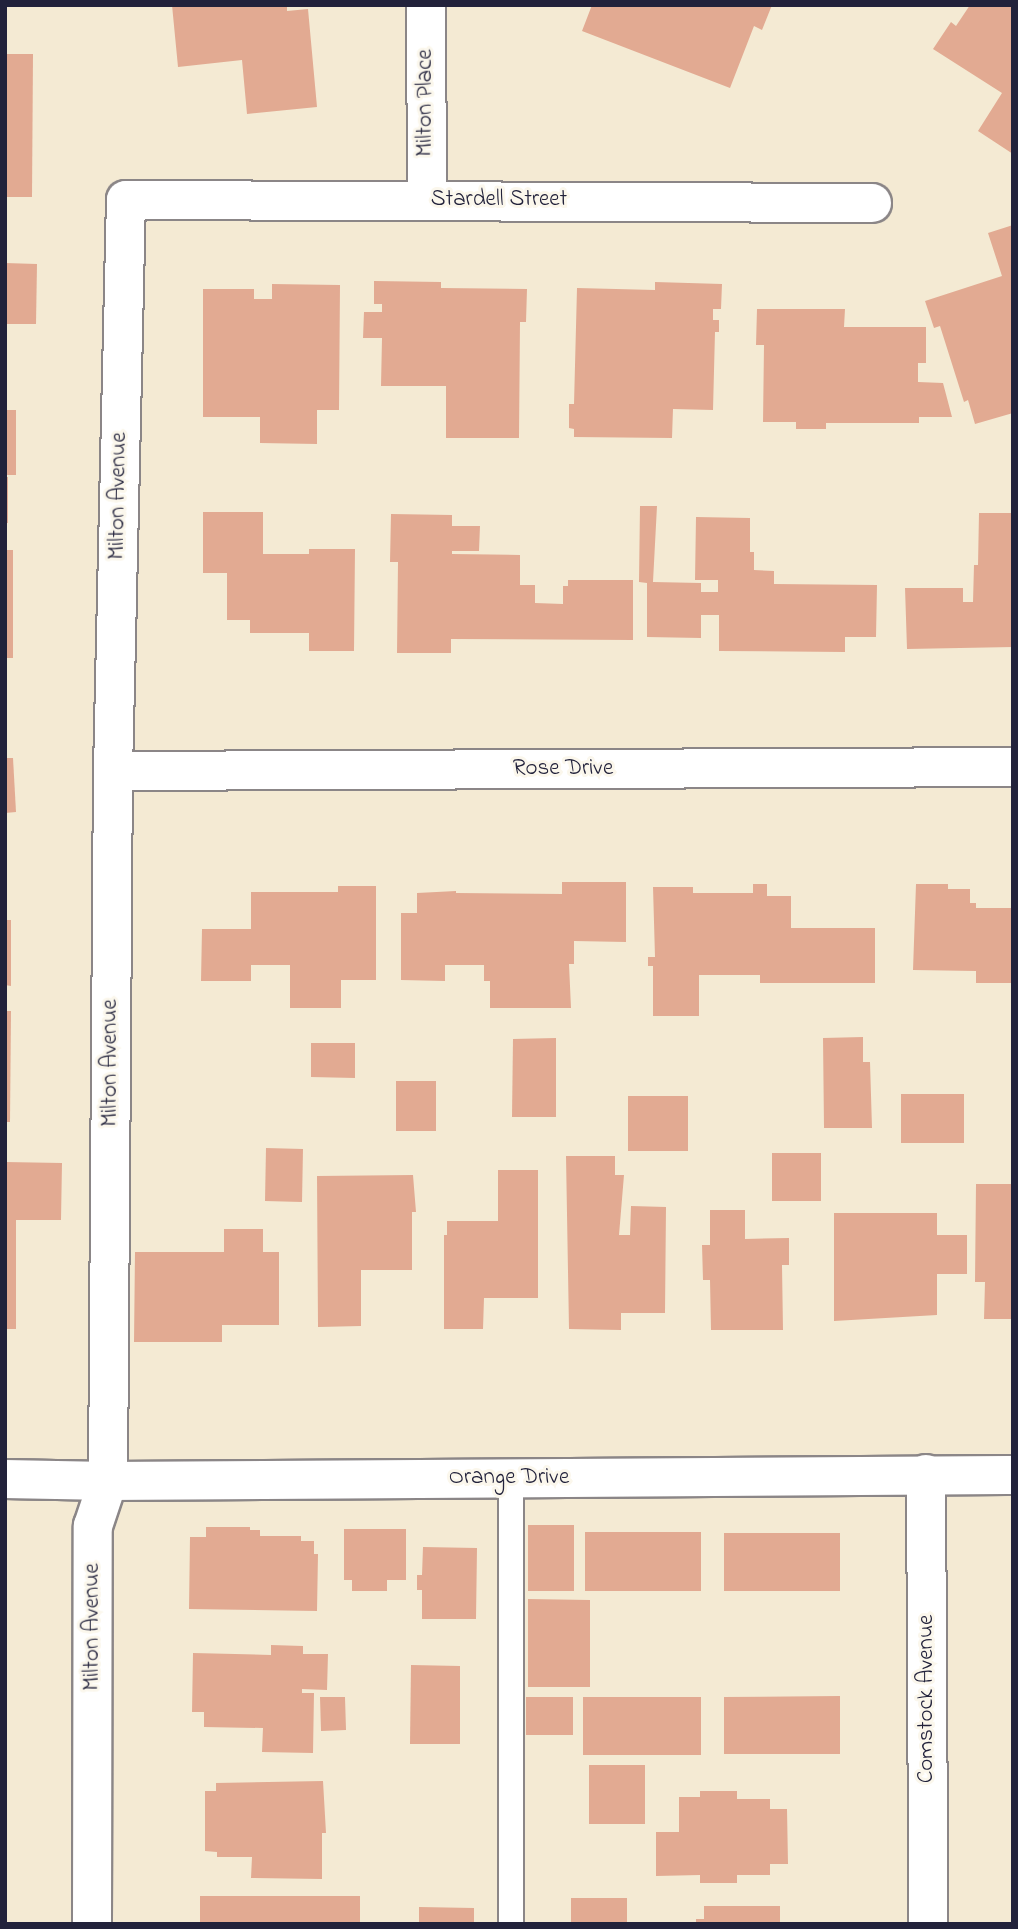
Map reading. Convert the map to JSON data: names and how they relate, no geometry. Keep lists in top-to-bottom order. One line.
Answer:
{"streets":{"street":["Milton Place","Stardell Street","Milton Avenue","Rose Drive","Orange Drive","Comstock Avenue"]},"crossings":[["Milton Place","Stardell Street"],["Stardell Street","Milton Avenue"],["Milton Avenue","Rose Drive"],["Milton Avenue","Orange Drive"],["Orange Drive","Comstock Avenue"]]}
